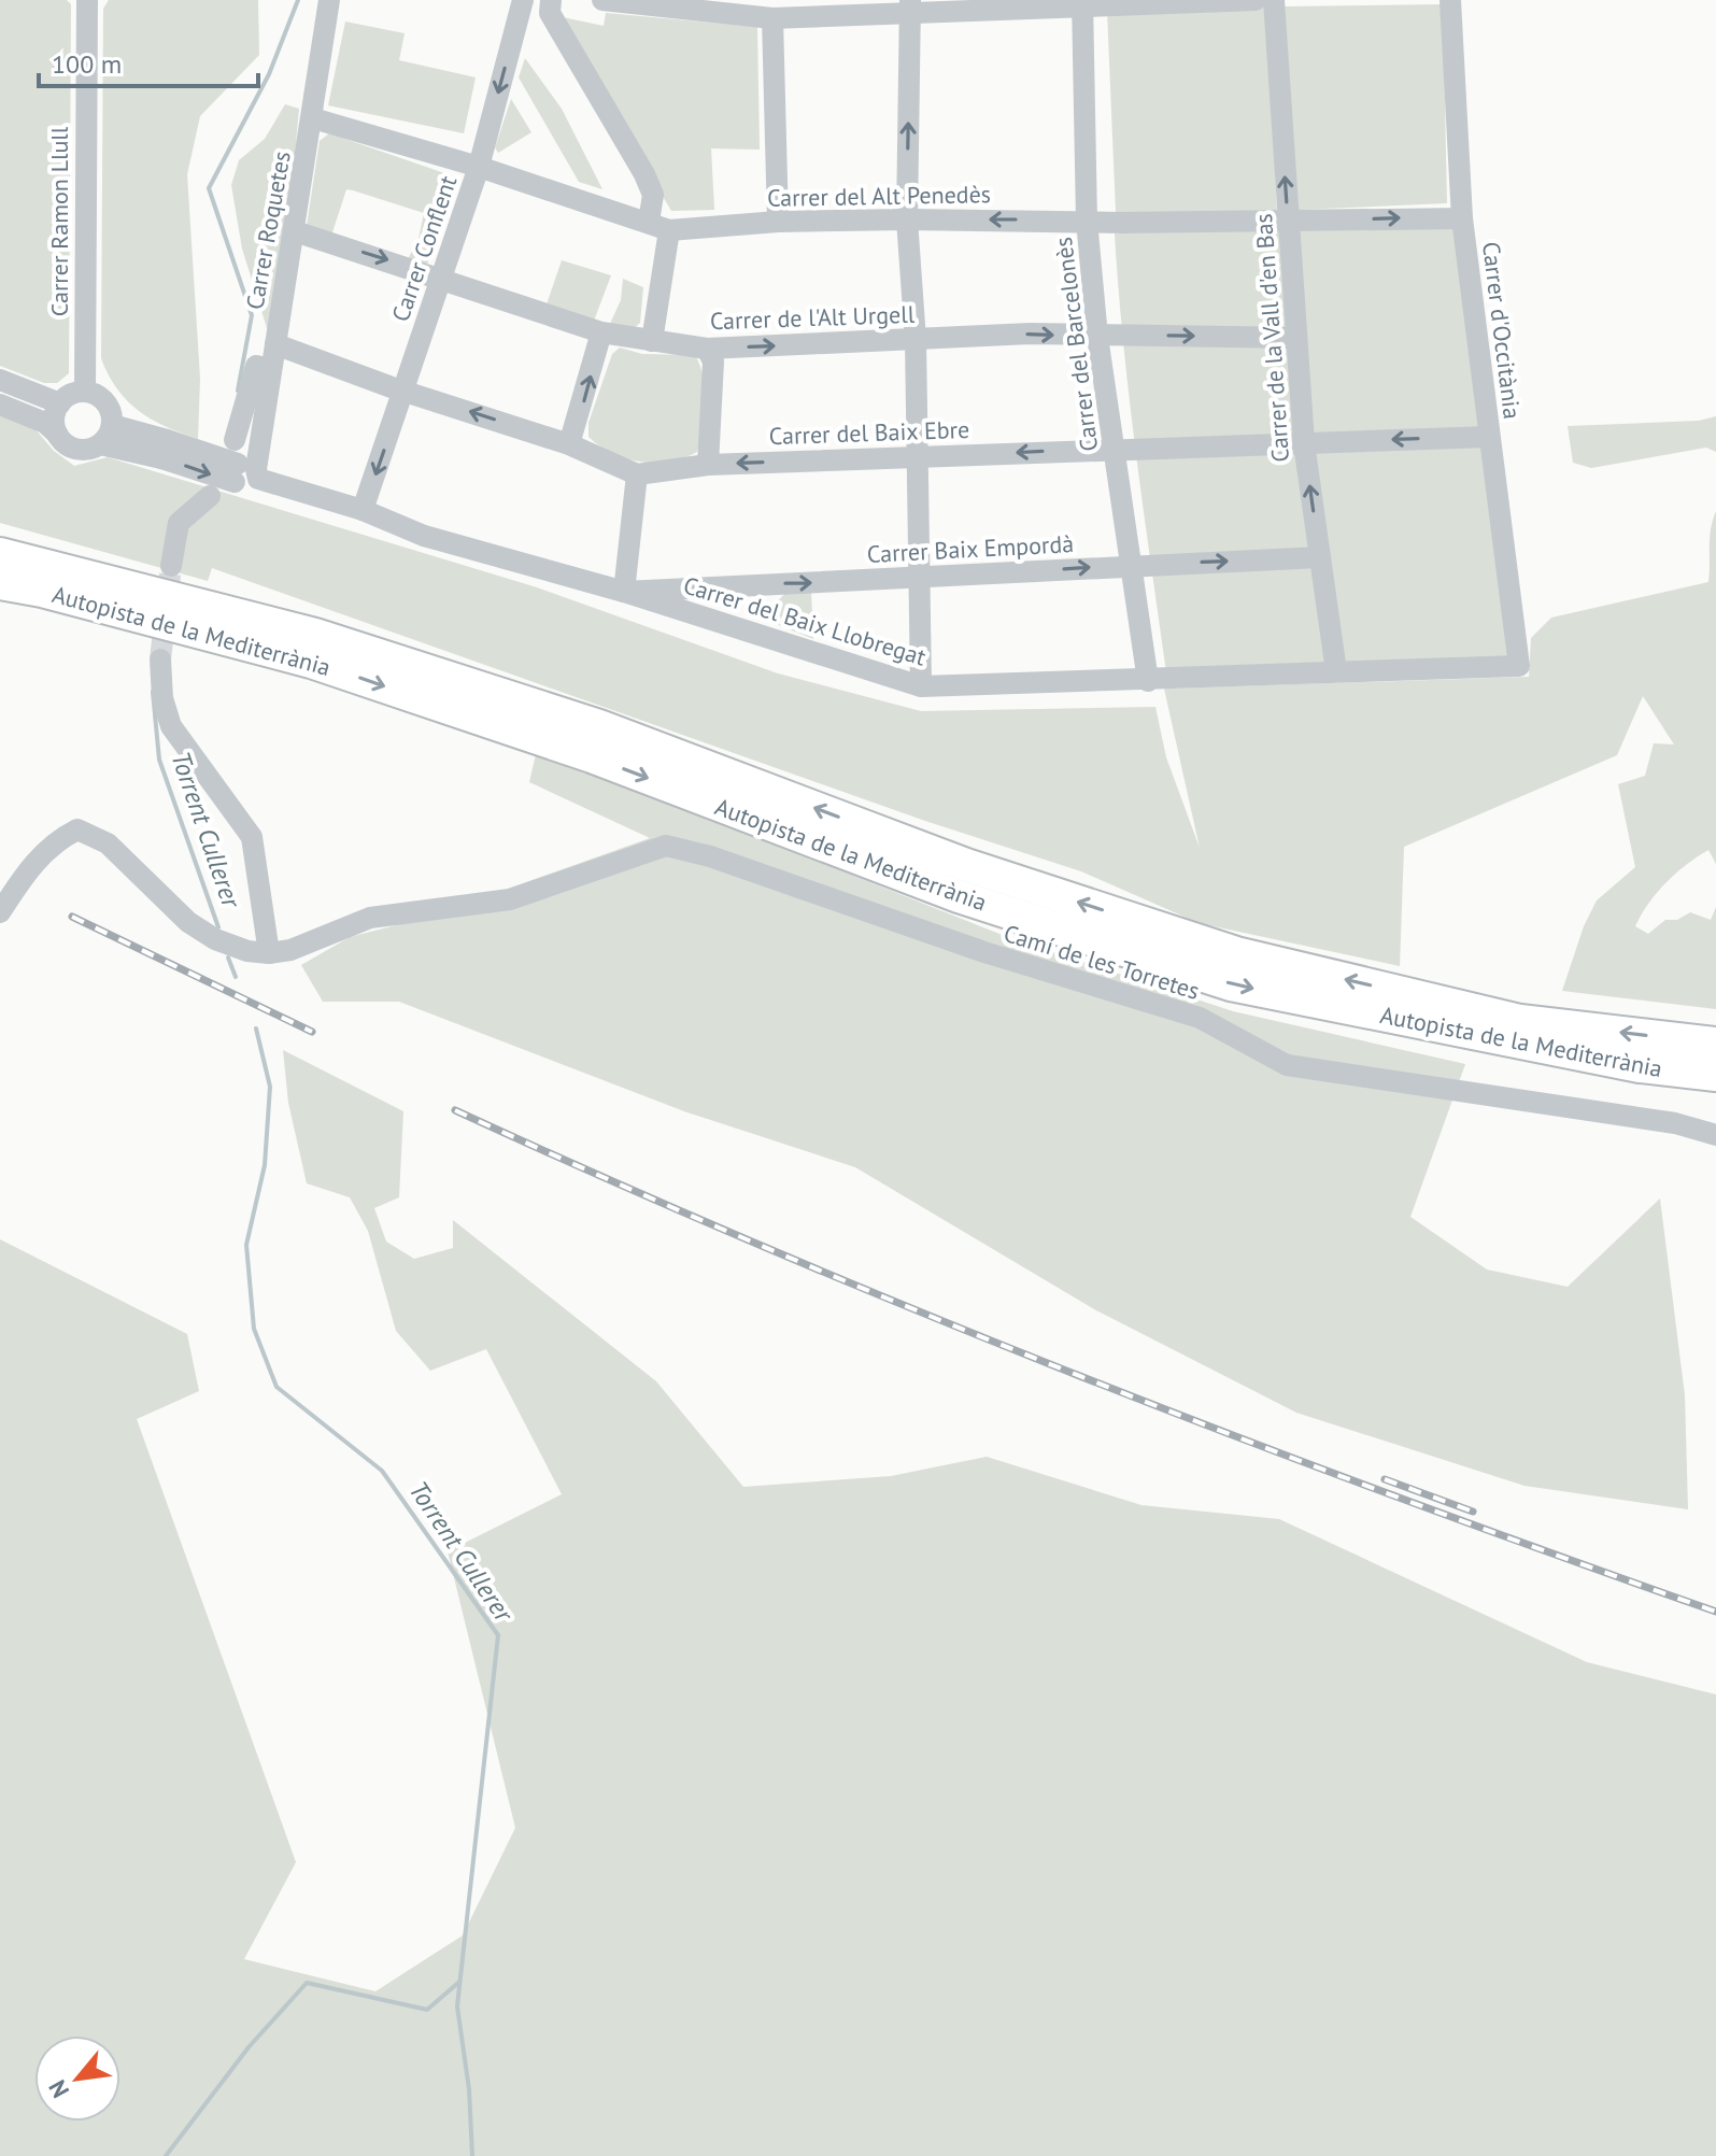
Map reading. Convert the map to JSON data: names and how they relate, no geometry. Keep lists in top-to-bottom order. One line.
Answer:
{"streets":{"highway":["Autopista de la Mediterrània"],"street":["Carrer del Alt Penedès","Carrer Ramon Llull","Carrer Roquetes","Carrer Conflent","Carrer de l'Alt Urgell","Carrer d'Occitània","Carrer de la Vall d'en Bas","Carrer del Barcelonès","Carrer del Baix Ebre","Carrer Baix Empordà","Carrer del Baix Llobregat","Camí de les Torretes"]},"crossings":[["Carrer del Alt Penedès","Carrer Roquetes"],["Carrer del Alt Penedès","Carrer Conflent"],["Carrer del Alt Penedès","Carrer d'Occitània"],["Carrer del Alt Penedès","Carrer de la Vall d'en Bas"],["Carrer del Alt Penedès","Carrer del Barcelonès"],["Carrer Ramon Llull","Carrer del Baix Llobregat"],["Carrer Roquetes","Carrer de l'Alt Urgell"],["Carrer Roquetes","Carrer del Baix Llobregat"],["Carrer Conflent","Carrer de l'Alt Urgell"],["Carrer Conflent","Carrer del Baix Llobregat"],["Carrer de l'Alt Urgell","Carrer de la Vall d'en Bas"],["Carrer de l'Alt Urgell","Carrer del Barcelonès"],["Carrer d'Occitània","Carrer del Baix Ebre"],["Carrer d'Occitània","Carrer del Baix Llobregat"],["Carrer de la Vall d'en Bas","Carrer del Baix Ebre"],["Carrer de la Vall d'en Bas","Carrer Baix Empordà"],["Carrer de la Vall d'en Bas","Carrer del Baix Llobregat"],["Carrer del Barcelonès","Carrer del Baix Ebre"],["Carrer del Barcelonès","Carrer Baix Empordà"],["Carrer del Barcelonès","Carrer del Baix Llobregat"],["Carrer Baix Empordà","Carrer del Baix Llobregat"]],"one_way":["Carrer Conflent","Carrer de l'Alt Urgell","Carrer de la Vall d'en Bas","Carrer del Baix Ebre","Carrer Baix Empordà"],"water":["Torrent Cullerer"],"scale_bar":"100 m","north":"bottom left"}
